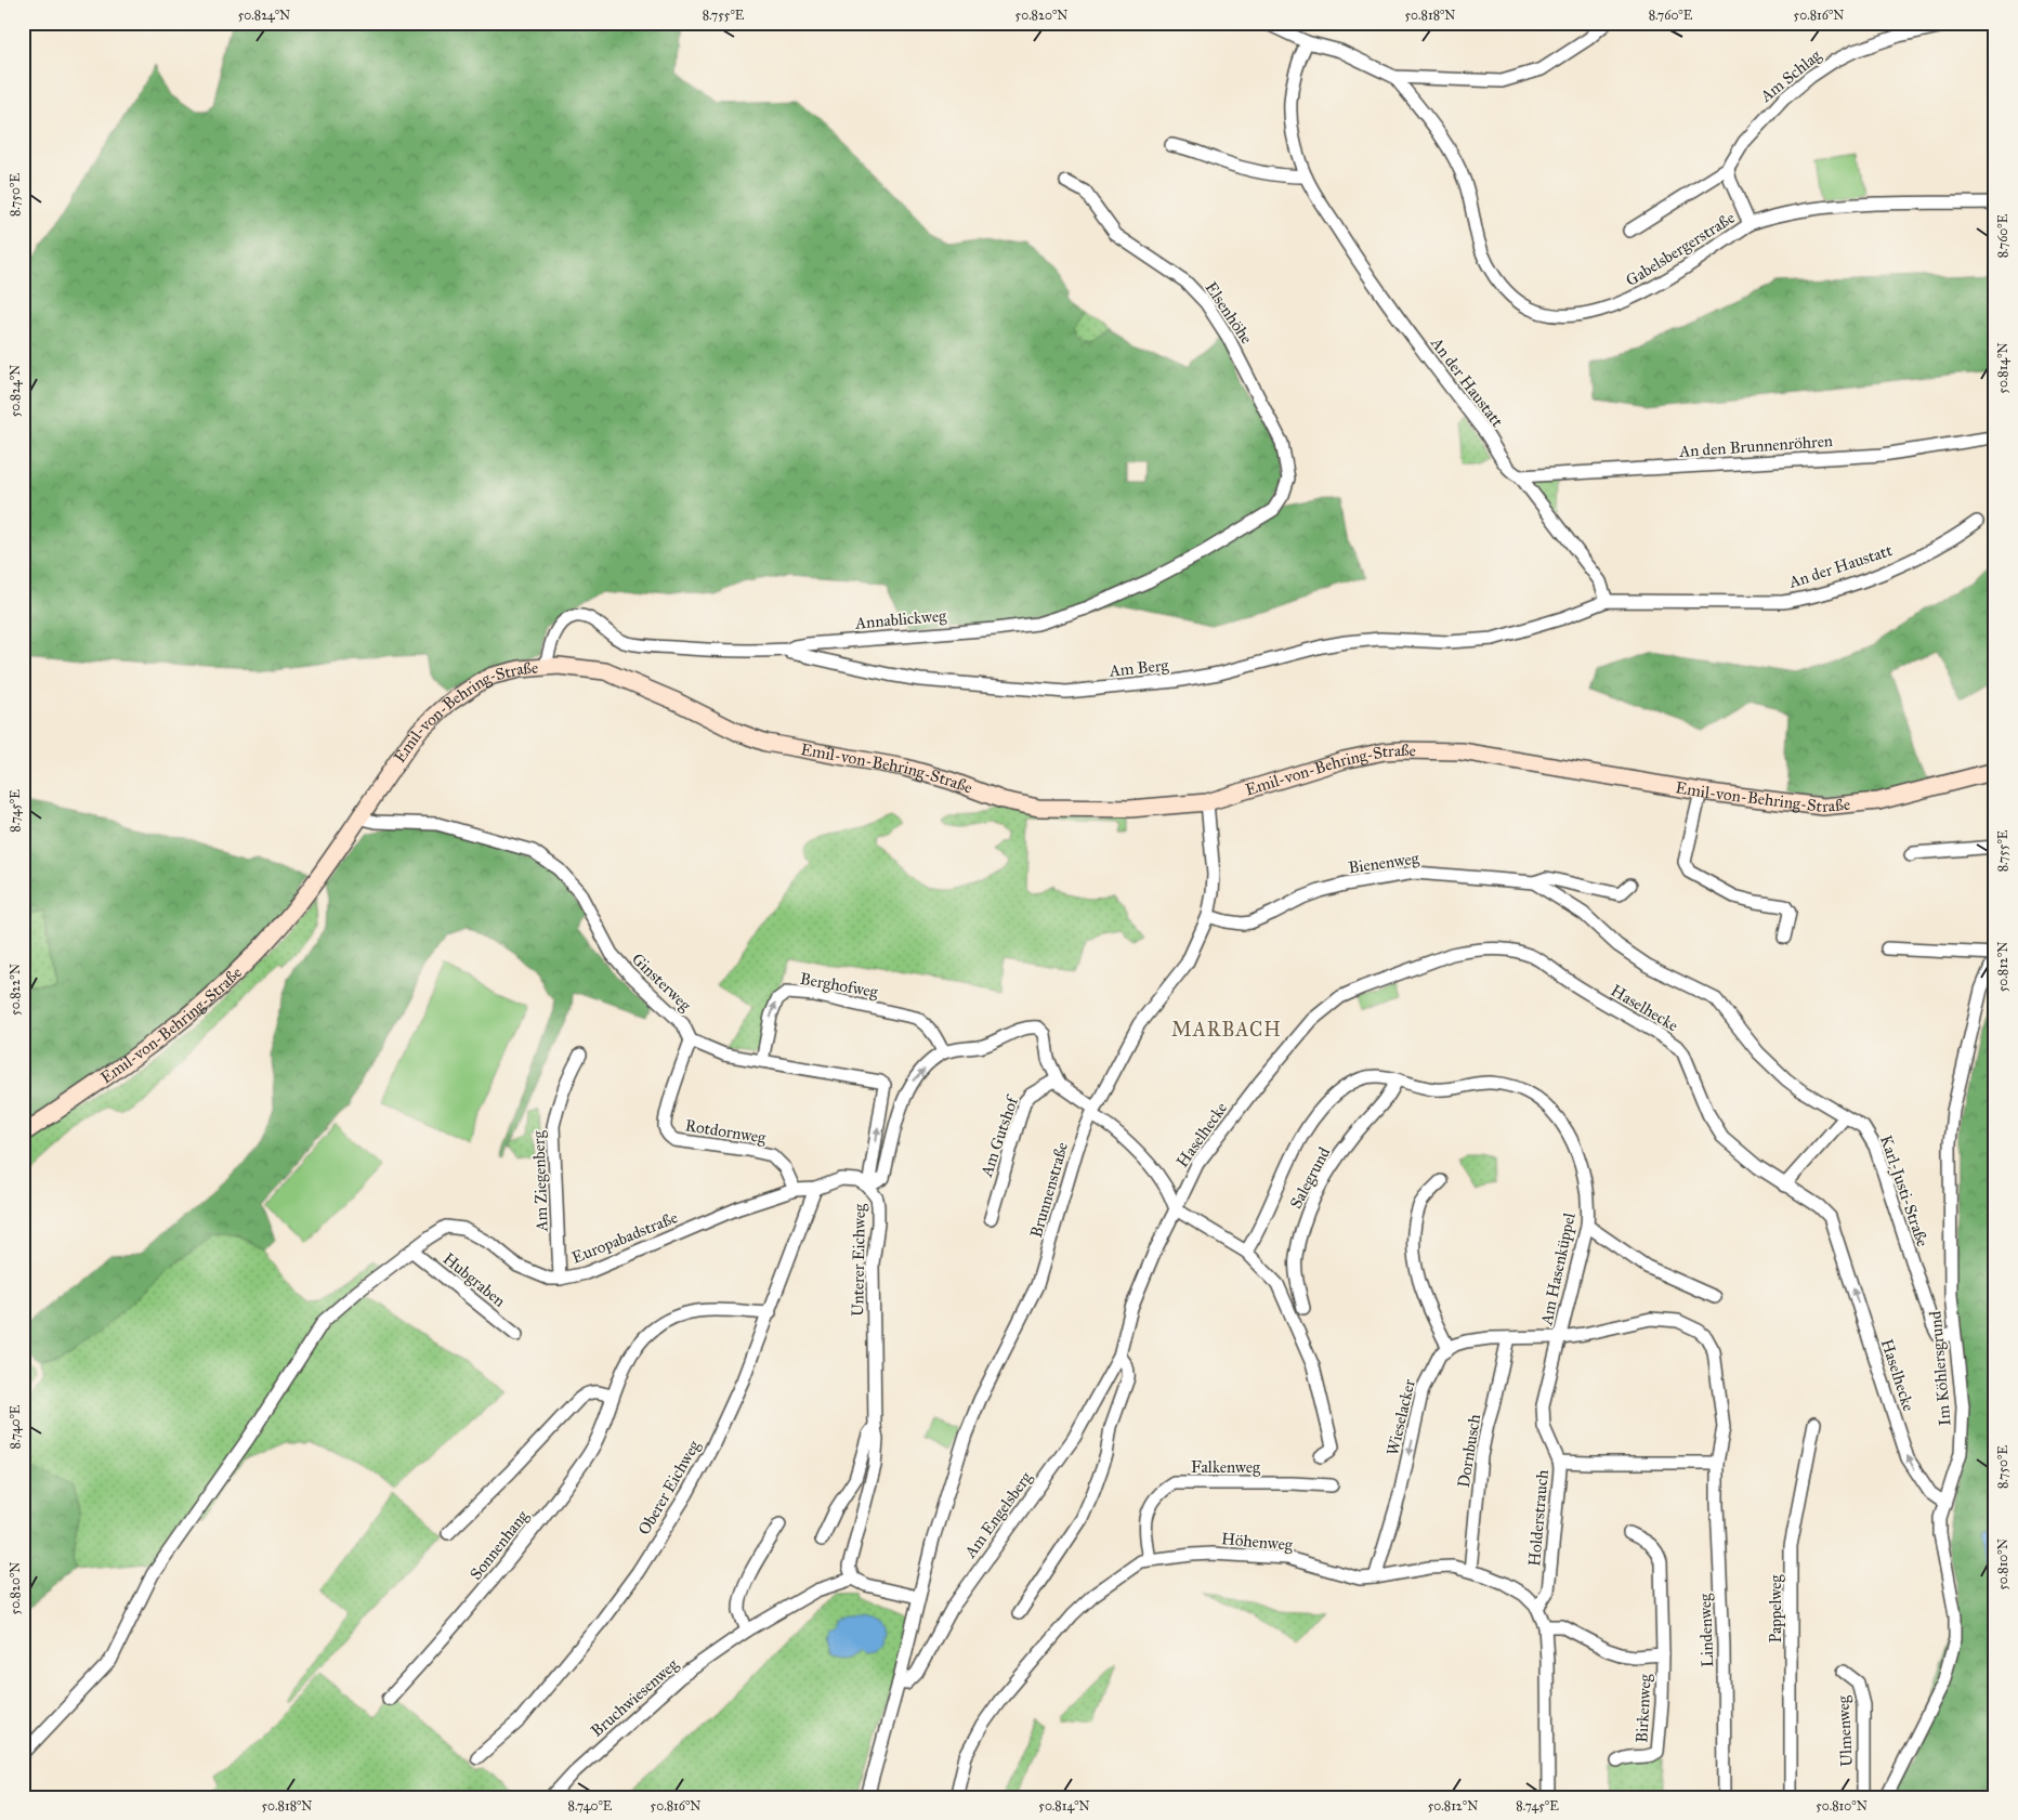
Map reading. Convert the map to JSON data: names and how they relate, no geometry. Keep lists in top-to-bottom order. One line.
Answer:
{"streets":{"main road":["Emil-von-Behring-Straße"],"street":["Am Schlag","Gabelsbergerstraße","Elsenhöhe","An der Haustatt","An den Brunnenröhren","Annablickweg","Am Berg","Bienenweg","Ginsterweg","Berghofweg","Haselhecke","Rotdornweg","Am Gutshof","Salegrund","Am Ziegenberg","Brunnenstraße","Karl-Justi-Straße","Europabadstraße","Unterer Eichweg","Am Hasenküppel","Hubgraben","Im Köhlersgrund","Wieselacker","Dornbusch","Falkenweg","Oberer Eichweg","Am Engelsberg","Holderstrauch","Höhenweg","Sonnenhang","Pappelweg","Lindenweg","Bruchwiesenweg","Birkenweg","Ulmenweg"]},"crossings":[["Elsenhöhe","Annablickweg"],["An der Haustatt","An den Brunnenröhren"],["An der Haustatt","Am Berg"],["Annablickweg","Am Berg"],["Annablickweg","Emil-von-Behring-Straße"],["Emil-von-Behring-Straße","Ginsterweg"],["Emil-von-Behring-Straße","Brunnenstraße"],["Bienenweg","Brunnenstraße"],["Bienenweg","Karl-Justi-Straße"],["Ginsterweg","Rotdornweg"],["Haselhecke","Im Köhlersgrund"],["Haselhecke","Am Engelsberg"],["Rotdornweg","Europabadstraße"],["Salegrund","Am Hasenküppel"],["Am Ziegenberg","Europabadstraße"],["Karl-Justi-Straße","Im Köhlersgrund"],["Europabadstraße","Unterer Eichweg"],["Europabadstraße","Hubgraben"],["Europabadstraße","Oberer Eichweg"],["Unterer Eichweg","Oberer Eichweg"],["Unterer Eichweg","Bruchwiesenweg"],["Am Hasenküppel","Holderstrauch"],["Am Hasenküppel","Lindenweg"],["Wieselacker","Höhenweg"],["Dornbusch","Höhenweg"],["Falkenweg","Höhenweg"],["Oberer Eichweg","Sonnenhang"],["Holderstrauch","Höhenweg"],["Holderstrauch","Lindenweg"],["Höhenweg","Birkenweg"]],"one_way":["Wieselacker"],"districts":["MARBACH"],"coordinates":["50.824°N","8.755°E","50.820°N","50.818°N","8.760°E","50.816°N","8.750°E","50.814°N","8.745°E","50.812°N","50.822°N","8.740°E","50.810°N"]}
